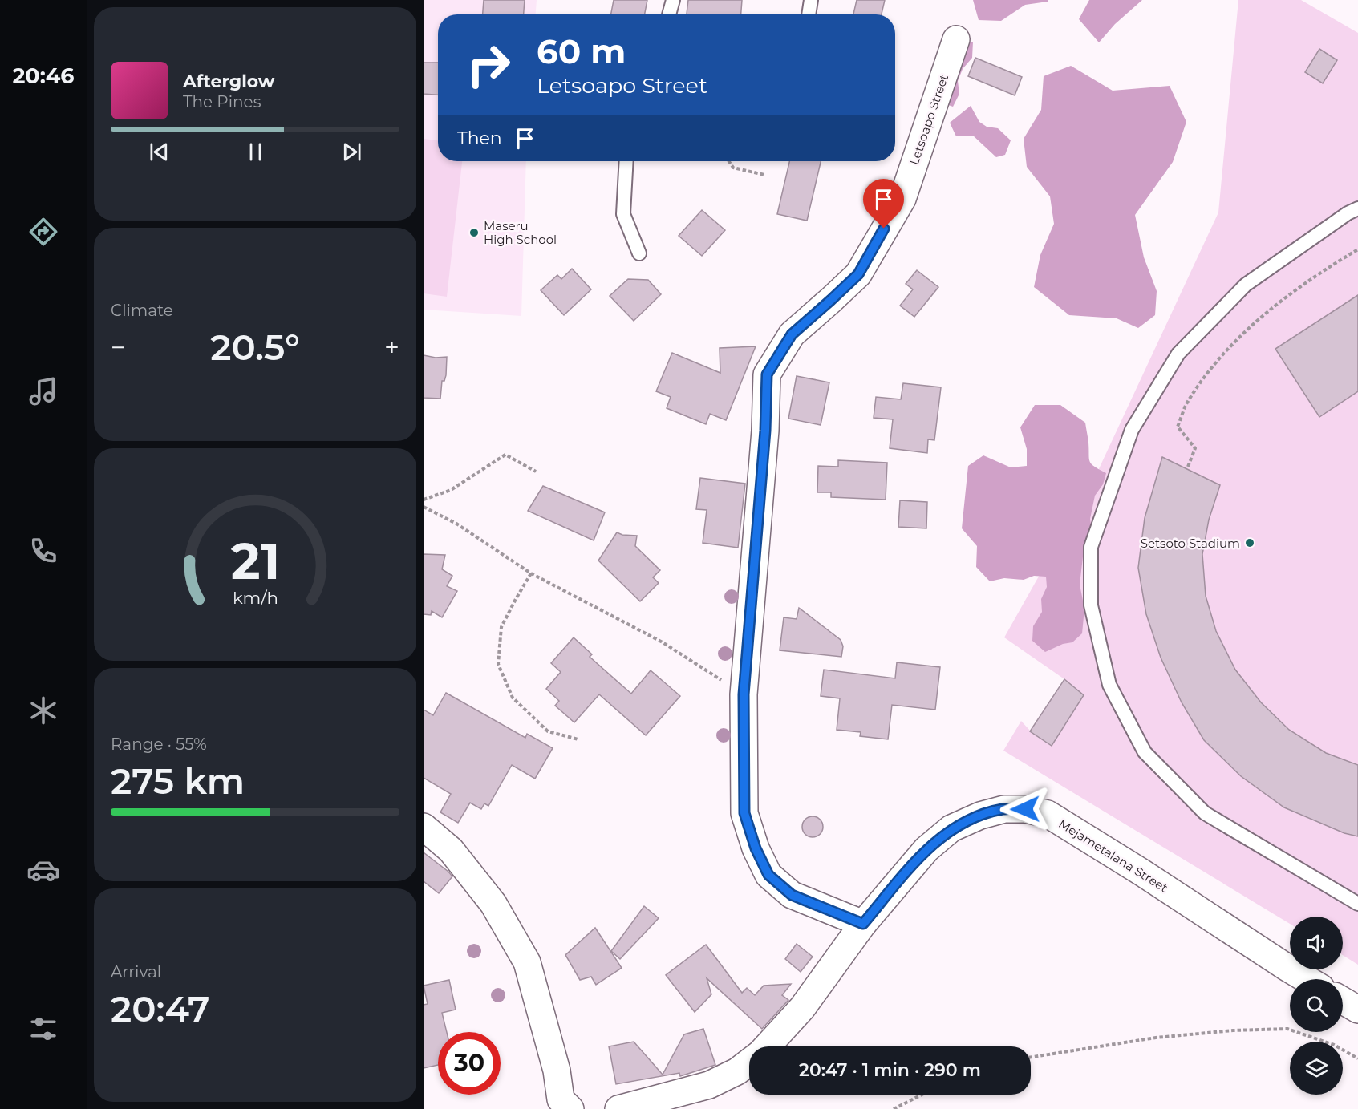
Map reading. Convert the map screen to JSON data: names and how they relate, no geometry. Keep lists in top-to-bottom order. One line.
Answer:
{"streets":{"street":["Letsoapo Street","Mejametalana Street"]},"crossings":[["Letsoapo Street","Mejametalana Street"]],"places":["Maseru High School","Setsoto Stadium"],"page":{"tabs":"20:46","turn":["60 m","Letsoapo Street"],"song":["Afterglow","The Pines"],"then":"Then","tile":["Climate",["Range · 55%","275 km"],["Arrival","20:47"]],"heat":["−","20.5°","+"],"limit":"30","trip":"20:47 · 1 min · 290 m","gauge":["21","km/h"]}}
